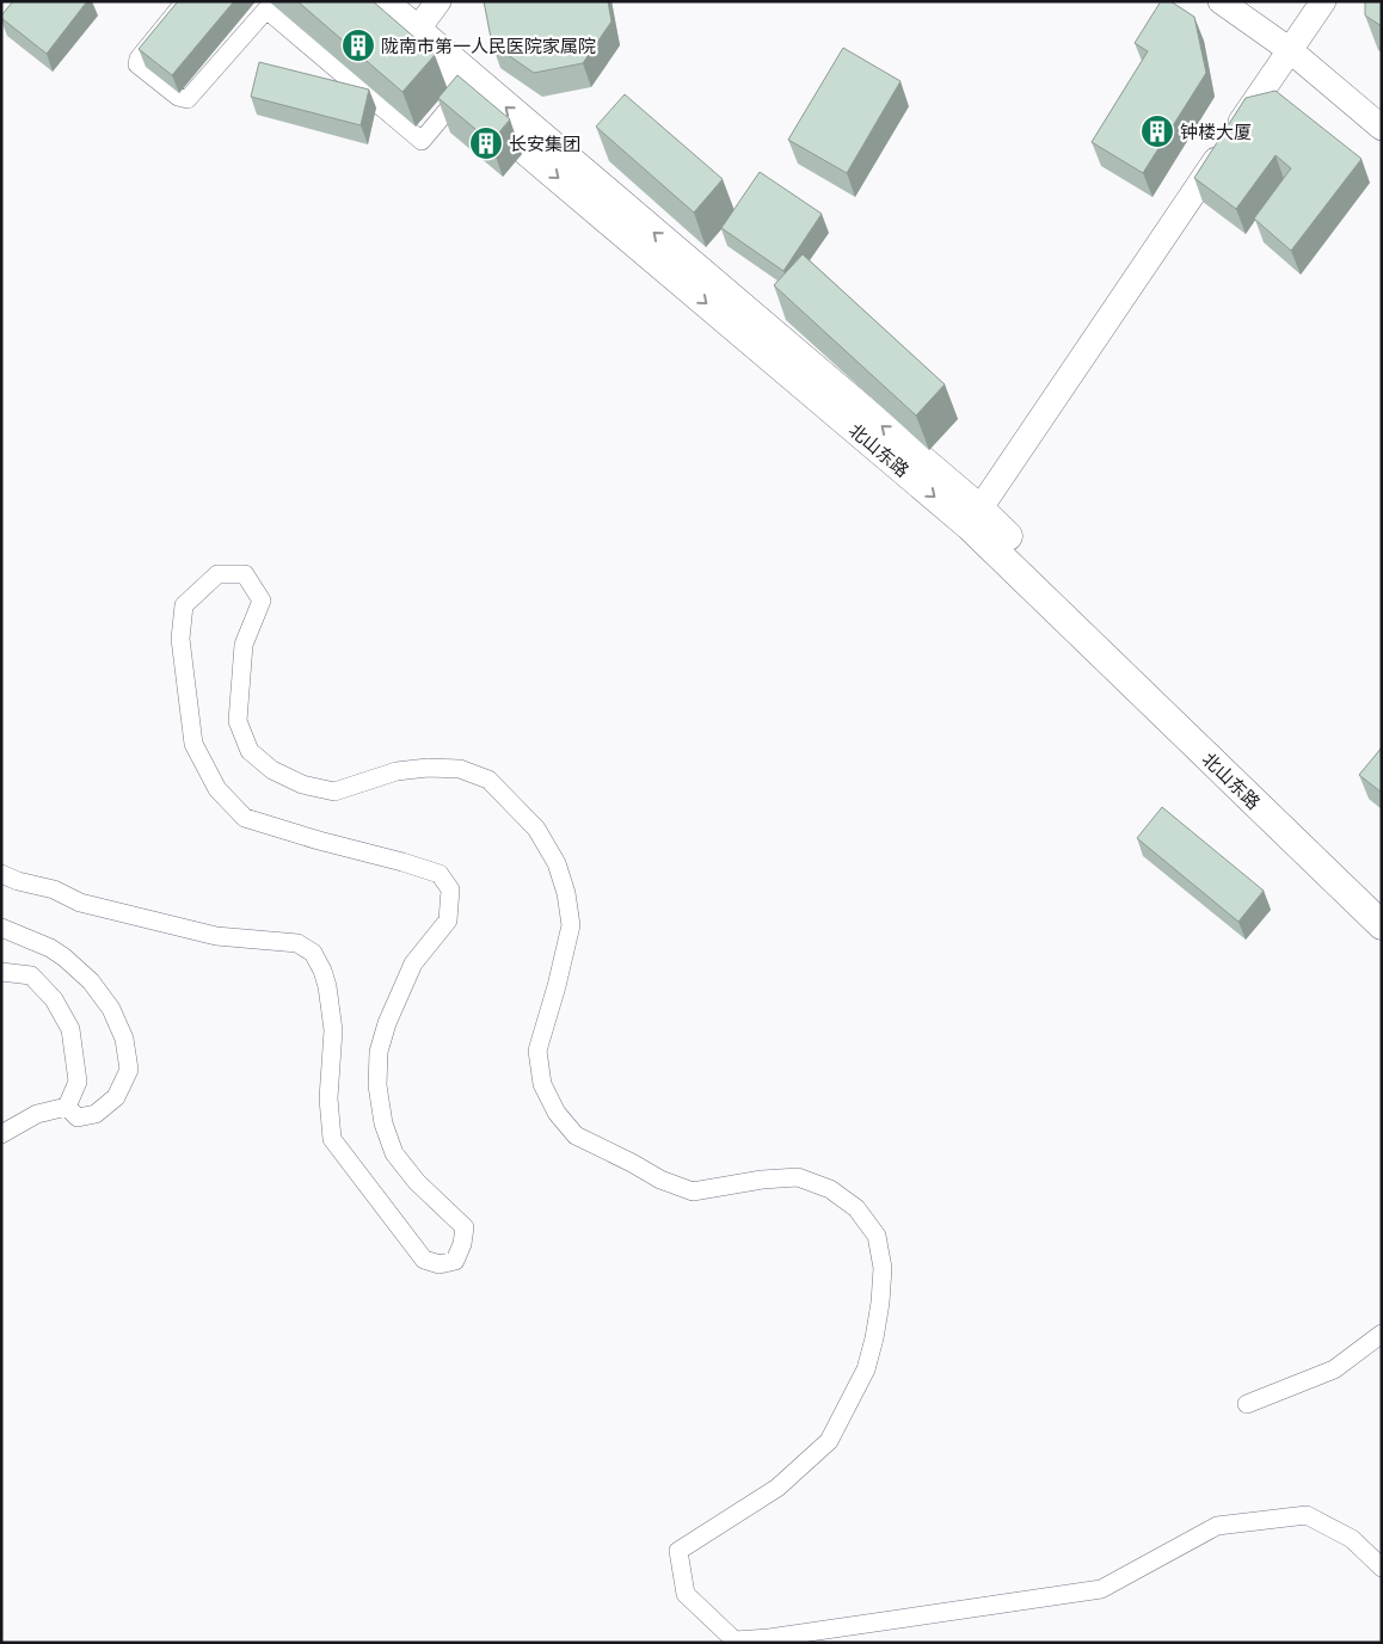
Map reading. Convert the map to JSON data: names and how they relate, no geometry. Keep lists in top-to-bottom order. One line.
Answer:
{"streets":{"main road":["北山东路"]},"places":{"building":["陇南市第一人民医院家属院","钟楼大厦","长安集团"]}}
